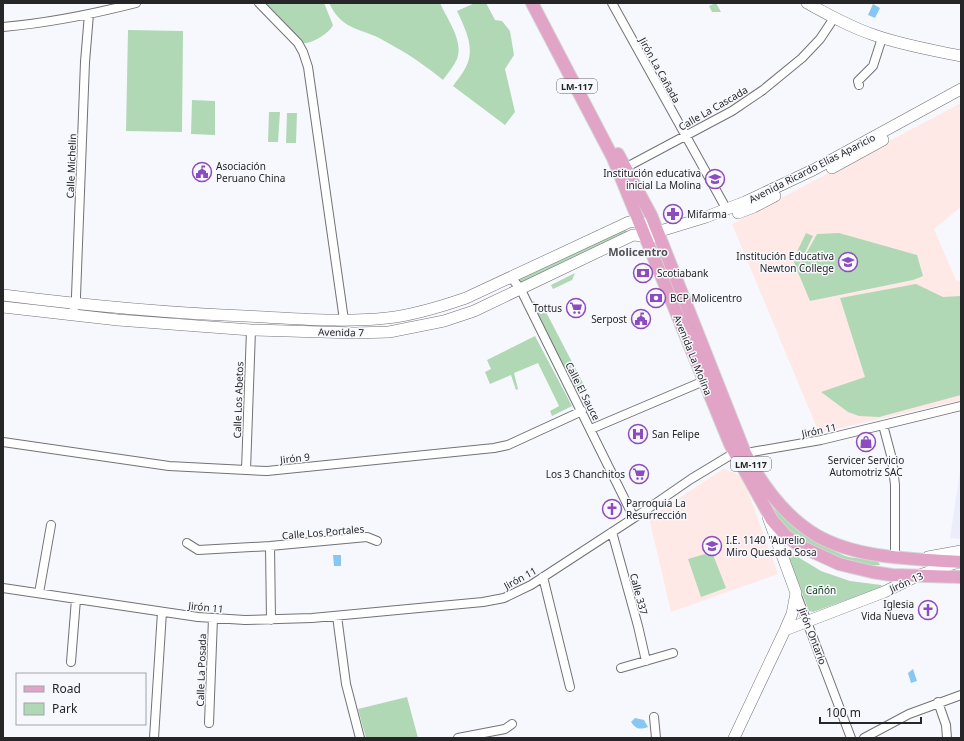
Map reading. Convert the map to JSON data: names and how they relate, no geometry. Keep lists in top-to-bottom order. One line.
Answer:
{"streets":{"main road":["LM-117","Avenida Ricardo Elías Aparicio","Avenida 7","Avenida La Molina","Jirón 13","Jirón Ontario"],"street":["Jirón La Cañada","Calle La Cascada","Calle Michelin","Calle El Sauce","Calle Los Abetos","Jirón 11","Jirón 9","Calle Los Portales","Calle 337","Calle La Posada"]},"crossings":[["Jirón La Cañada","Calle La Cascada"],["Jirón La Cañada","Avenida Ricardo Elías Aparicio"],["Calle La Cascada","Avenida La Molina"],["Calle Michelin","Avenida 7"],["Avenida Ricardo Elías Aparicio","Avenida 7"],["Avenida Ricardo Elías Aparicio","Avenida La Molina"],["Avenida 7","Avenida La Molina"],["Avenida 7","Calle El Sauce"],["Avenida 7","Calle Los Abetos"],["Avenida La Molina","Jirón 11"],["Avenida La Molina","Jirón 13"],["Avenida La Molina","Jirón Ontario"],["Calle El Sauce","Jirón 11"],["Calle El Sauce","Jirón 9"],["Calle Los Abetos","Jirón 9"],["Jirón 11","Calle Los Portales"],["Jirón 11","Calle 337"],["Jirón 11","Calle La Posada"],["Jirón 13","Jirón Ontario"]],"districts":["Molicentro"],"parks":["Cañón"],"places":{"public building":["Asociación Peruano China","Serpost"],"school or university":["Institución educativa inicial La Molina","Institución Educativa Newton College","I.E. 1140 \"Aurelio Miro Quesada Sosa"],"pharmacy":["Mifarma"],"bank":["Scotiabank","BCP Molicentro"],"supermarket":["Tottus","Los 3 Chanchitos"],"hospital":["San Felipe"],"shop":["Servicer Servicio Automotriz SAC"],"church":["Parroquia La Resurrección","Iglesia Vida Nueva"]},"legend":["Road","Park"],"scale_bar":"100 m"}
